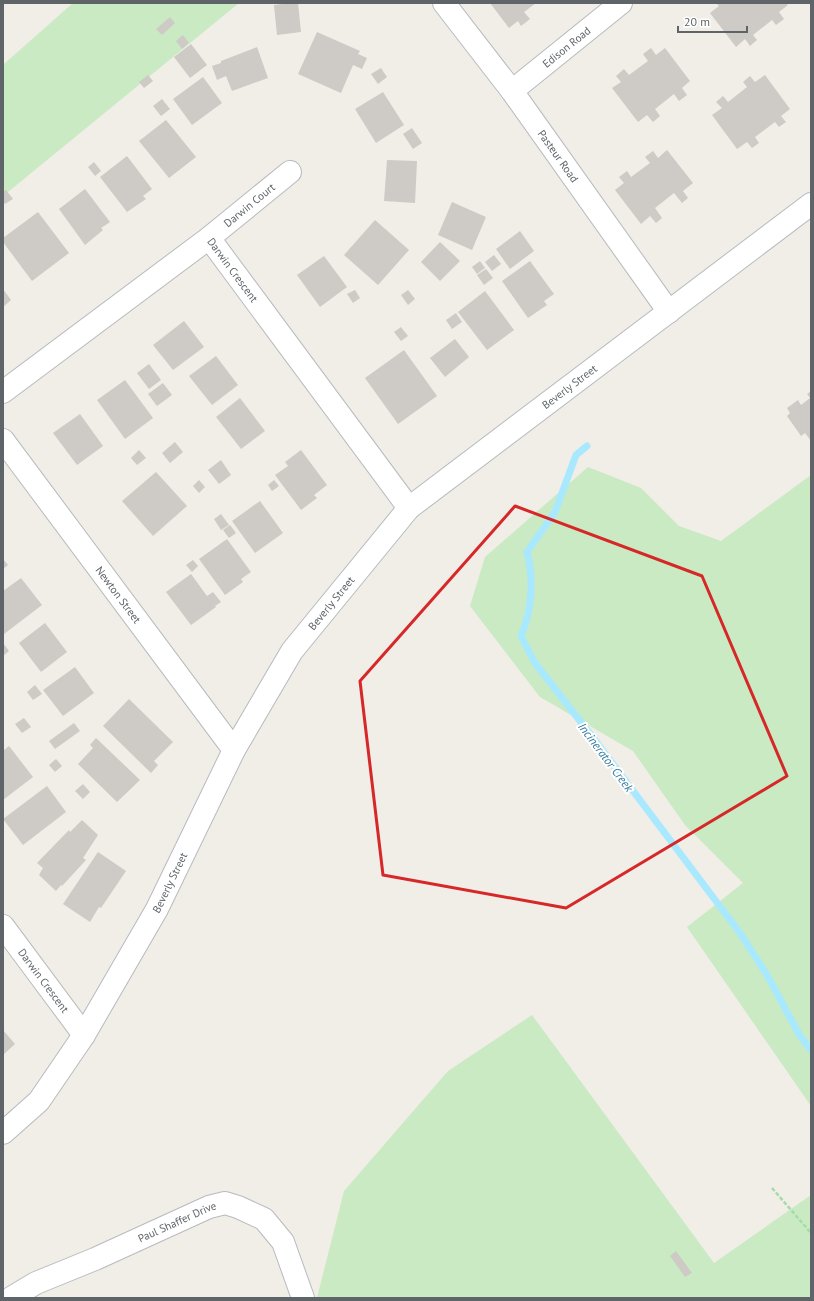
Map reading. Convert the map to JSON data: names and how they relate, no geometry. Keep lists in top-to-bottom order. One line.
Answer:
{"streets":{"street":["Edison Road","Pasteur Road","Darwin Court","Darwin Crescent","Beverly Street","Newton Street","Paul Shaffer Drive"]},"crossings":[["Edison Road","Pasteur Road"],["Pasteur Road","Beverly Street"],["Darwin Court","Darwin Crescent"],["Darwin Crescent","Beverly Street"],["Beverly Street","Newton Street"]],"water":["Incinerator Creek"],"scale_bar":"20 m"}
